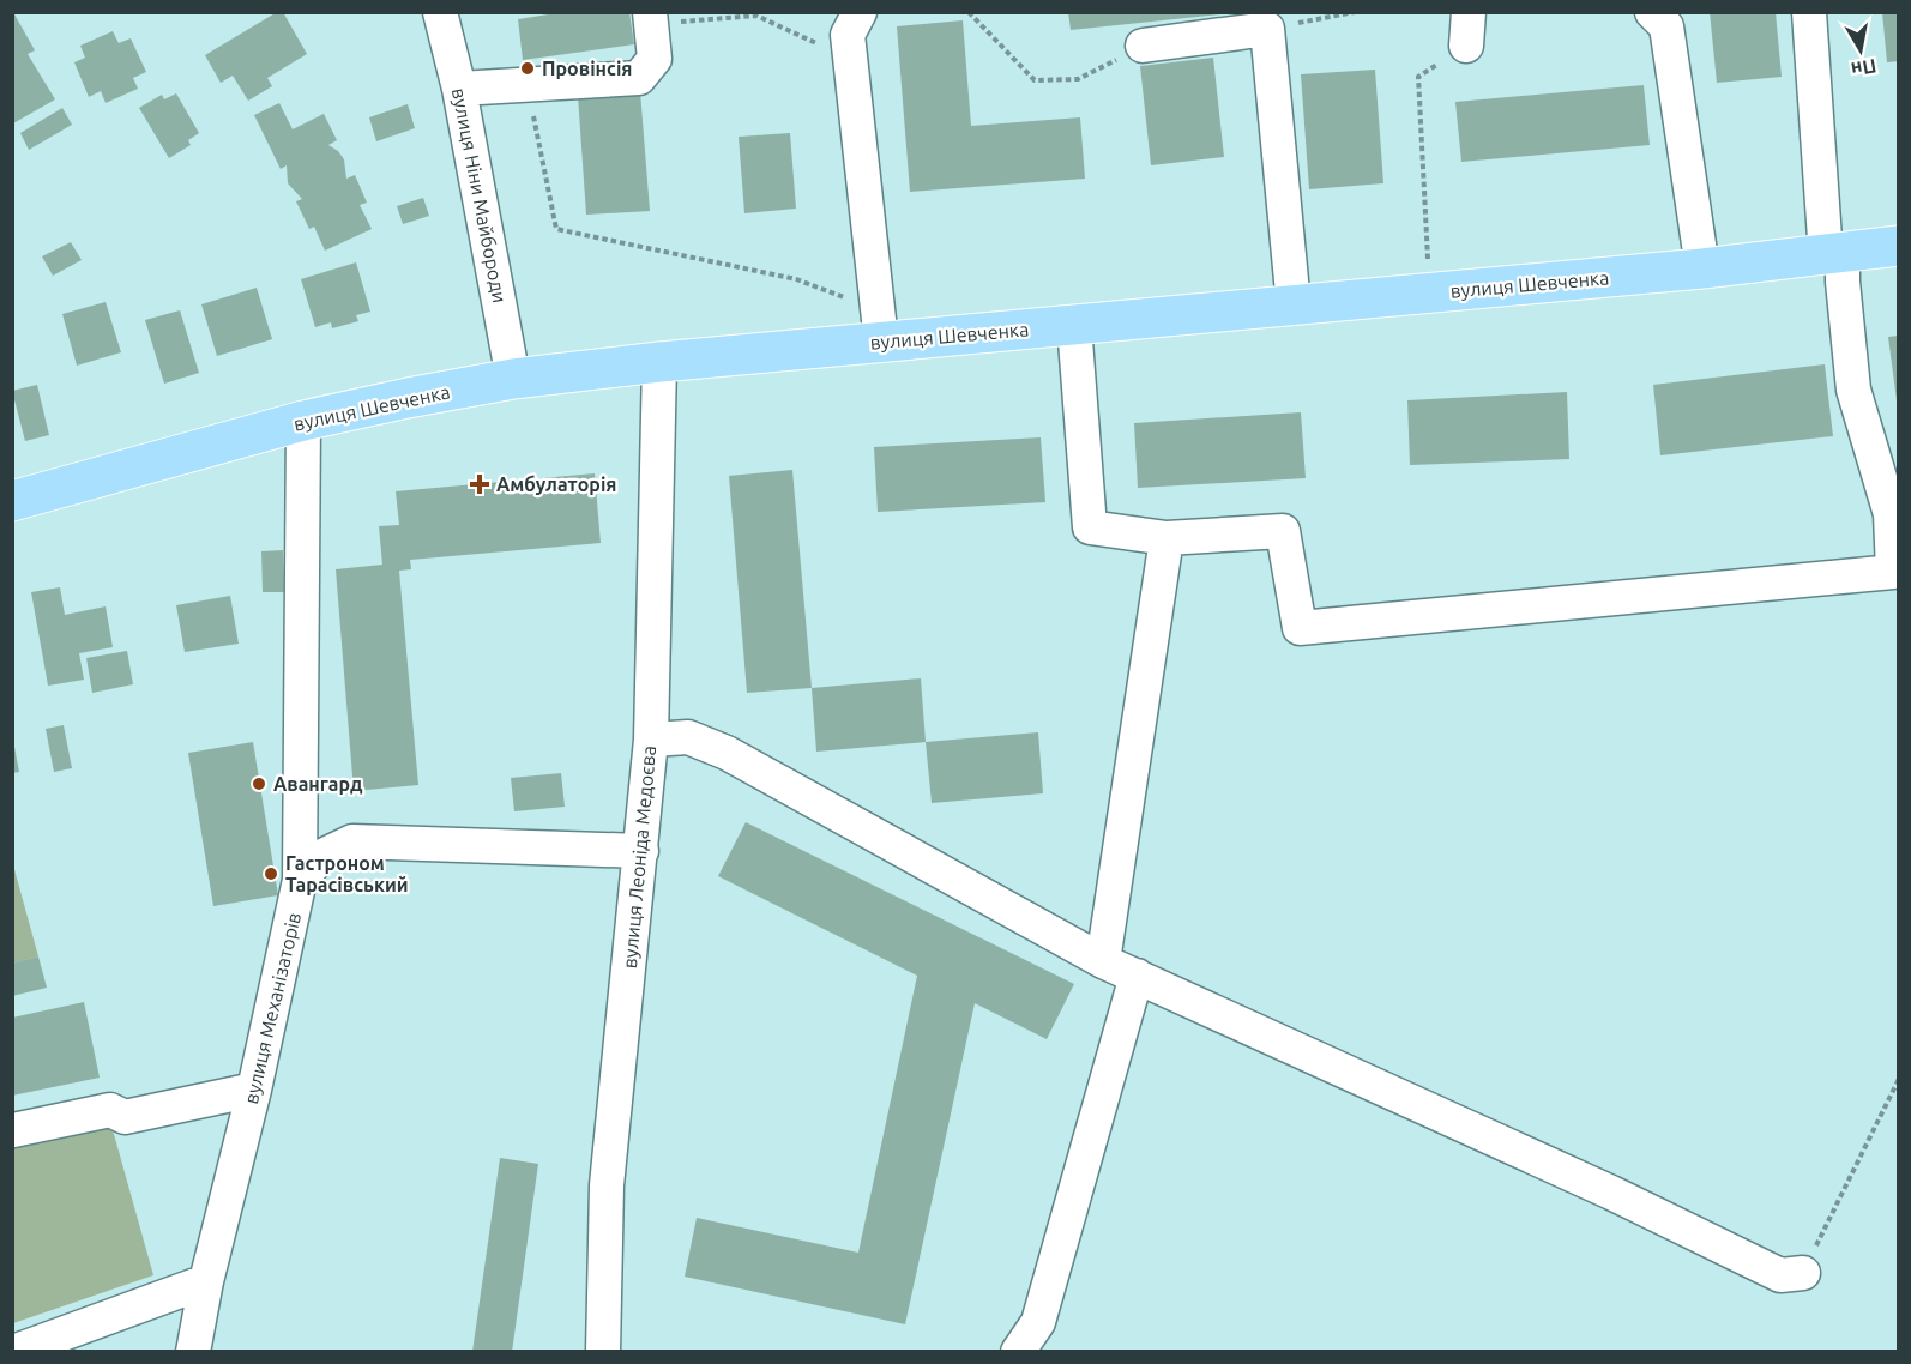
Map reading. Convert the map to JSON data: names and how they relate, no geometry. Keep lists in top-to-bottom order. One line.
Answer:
{"streets":{"main road":["вулиця Шевченка"],"street":["вулиця Ніни Майбороди","вулиця Леоніда Медоєва","вулиця Механізаторів"]},"crossings":[["вулиця Ніни Майбороди","вулиця Шевченка"],["вулиця Шевченка","вулиця Леоніда Медоєва"],["вулиця Шевченка","вулиця Механізаторів"]],"places":{"other":["Провінсія","Авангард","Гастроном Тарасівський"],"health":["Амбулаторія"]},"north":"bottom"}
